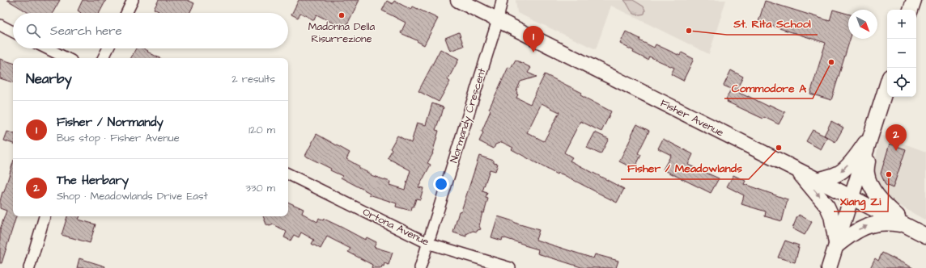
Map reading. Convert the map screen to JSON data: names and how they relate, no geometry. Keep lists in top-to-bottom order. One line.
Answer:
{"streets":{"main road":["Fisher Avenue"],"street":["Normandy Crescent","Ortona Avenue"]},"crossings":[["Normandy Crescent","Fisher Avenue"],["Normandy Crescent","Ortona Avenue"]],"places":["Madonna Della Risurrezione","St. Rita School","Commodore A","Fisher / Meadowlands","Xiang Zi"],"north":"bottom right","page":{"map_buttons":["+","−"],"search":"Search here","pins":["1","2"],"heading":["Nearby","2 results"],"list":[{"mark":"1","name":"Fisher / Normandy","note":"Bus stop · Fisher Avenue","value":"120 m"},{"mark":"2","name":"The Herbary","note":"Shop · Meadowlands Drive East","value":"330 m"}]}}
